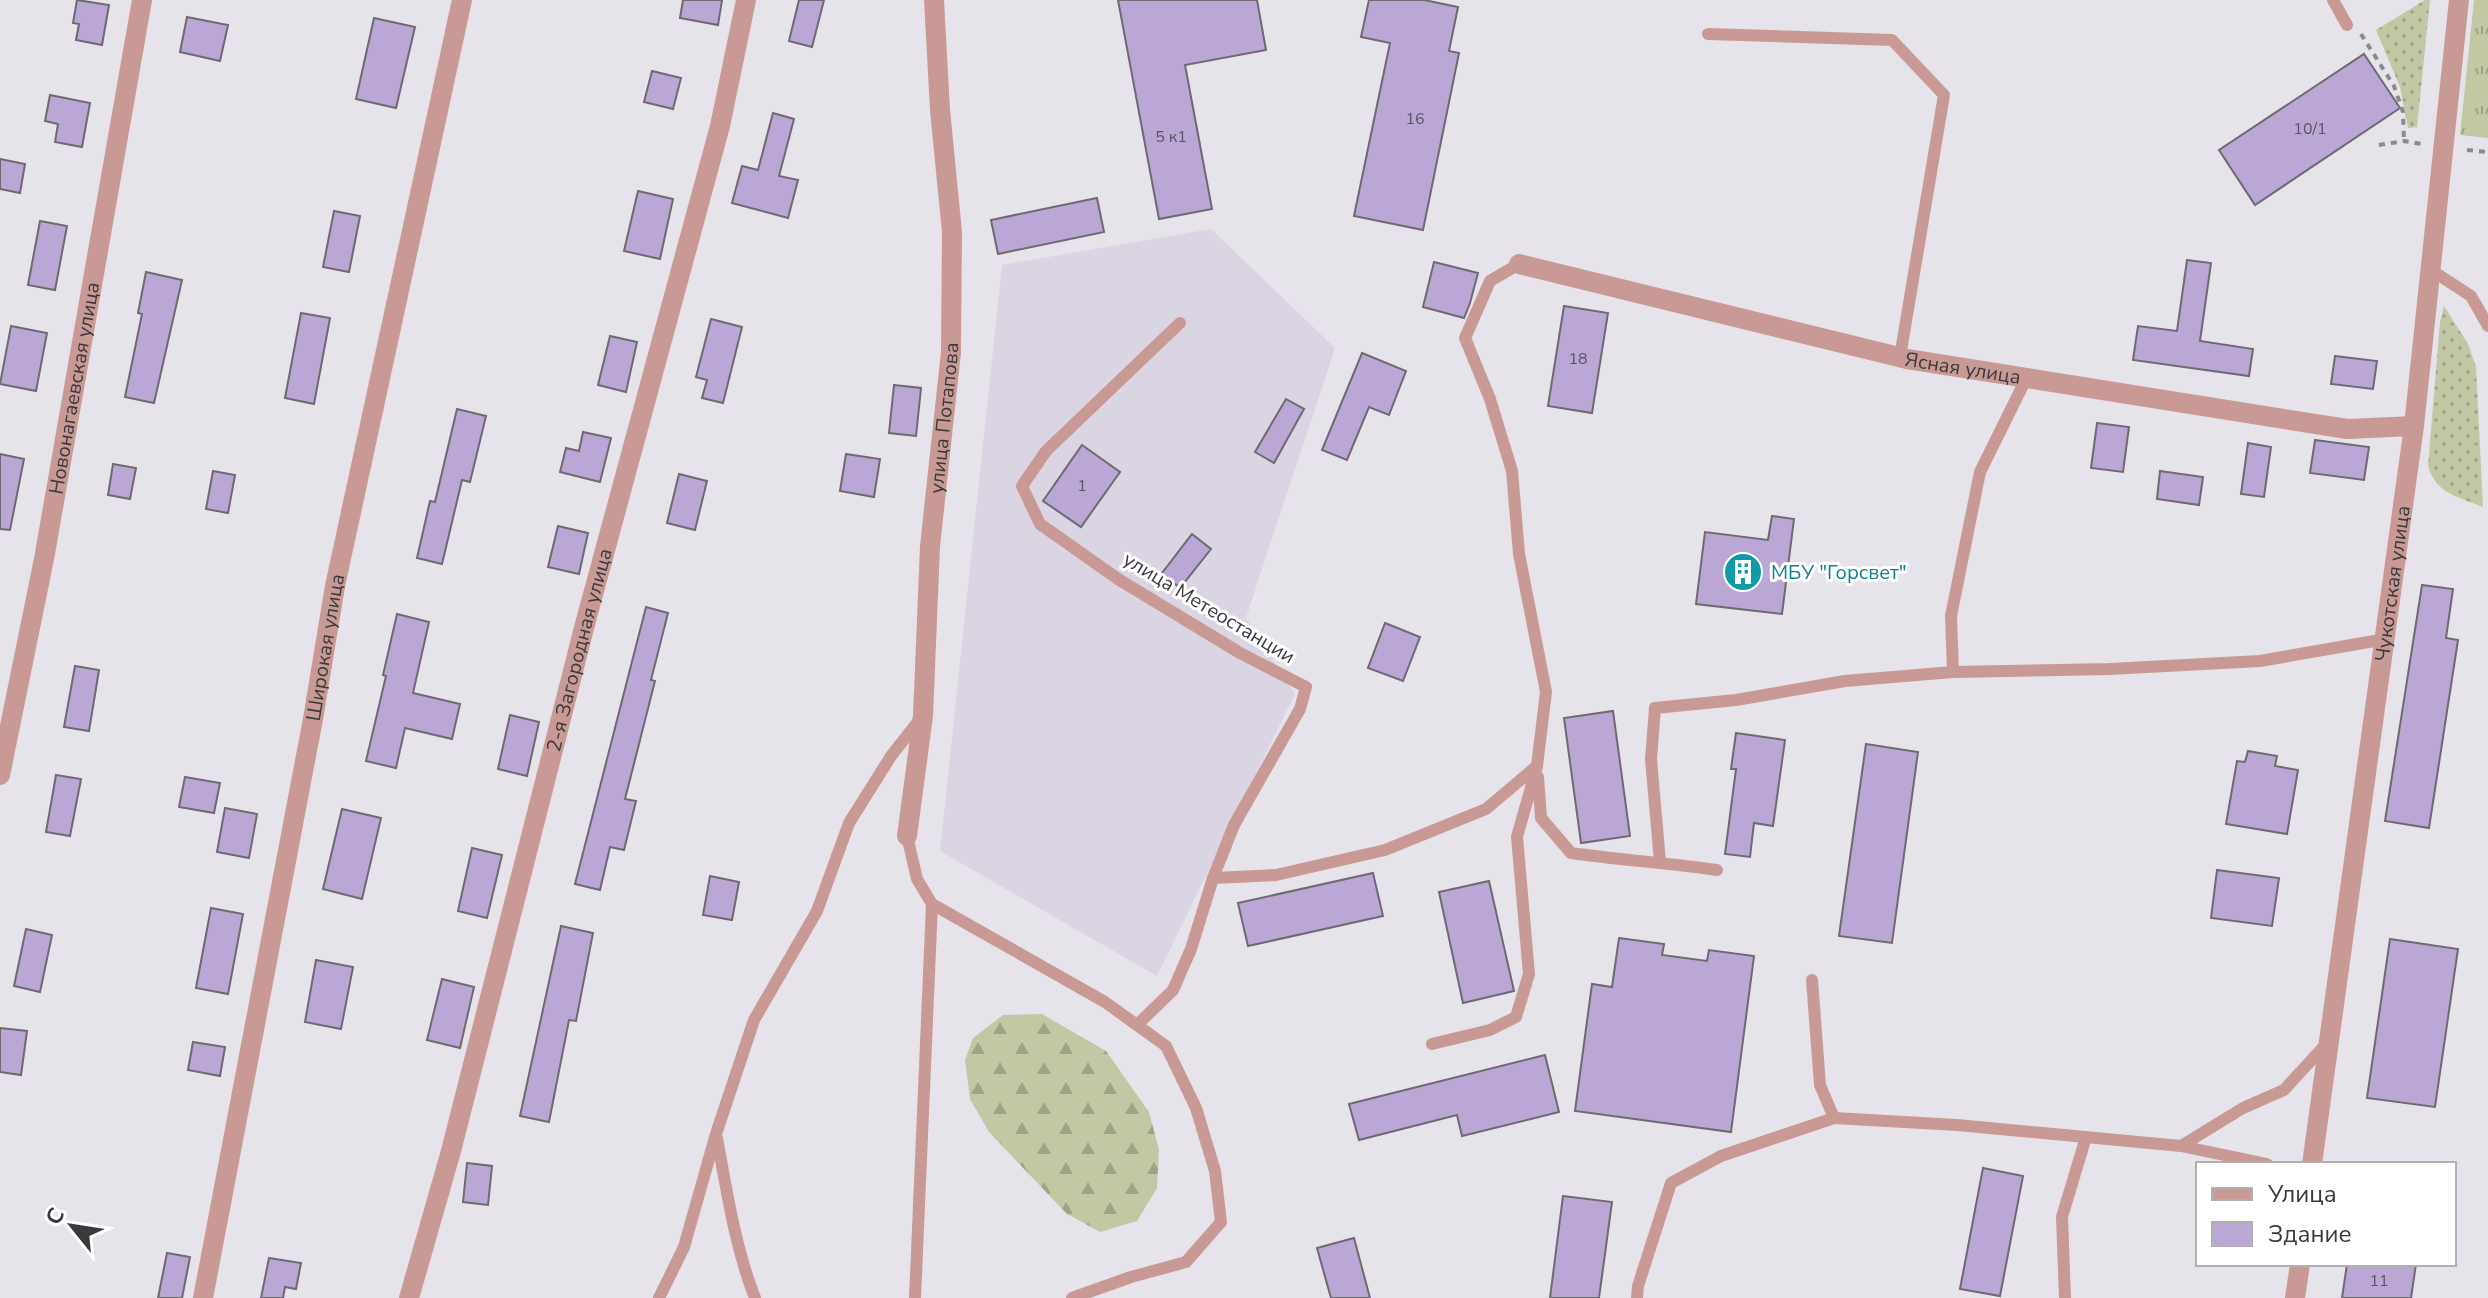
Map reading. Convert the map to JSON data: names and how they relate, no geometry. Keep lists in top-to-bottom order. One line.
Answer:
{"streets":{"street":["Ясная улица","Новонагаевская улица","улица Потапова","Чукотская улица","Широкая улица","2-я Загородная улица"],"lane":["улица Метеостанции"]},"crossings":[["Ясная улица","Чукотская улица"]],"places":{"building":["МБУ \"Горсвет\""]},"house_numbers":["16","10/1","5 к1","18","1","11"],"legend":["Улица","Здание"],"north":"top left"}
